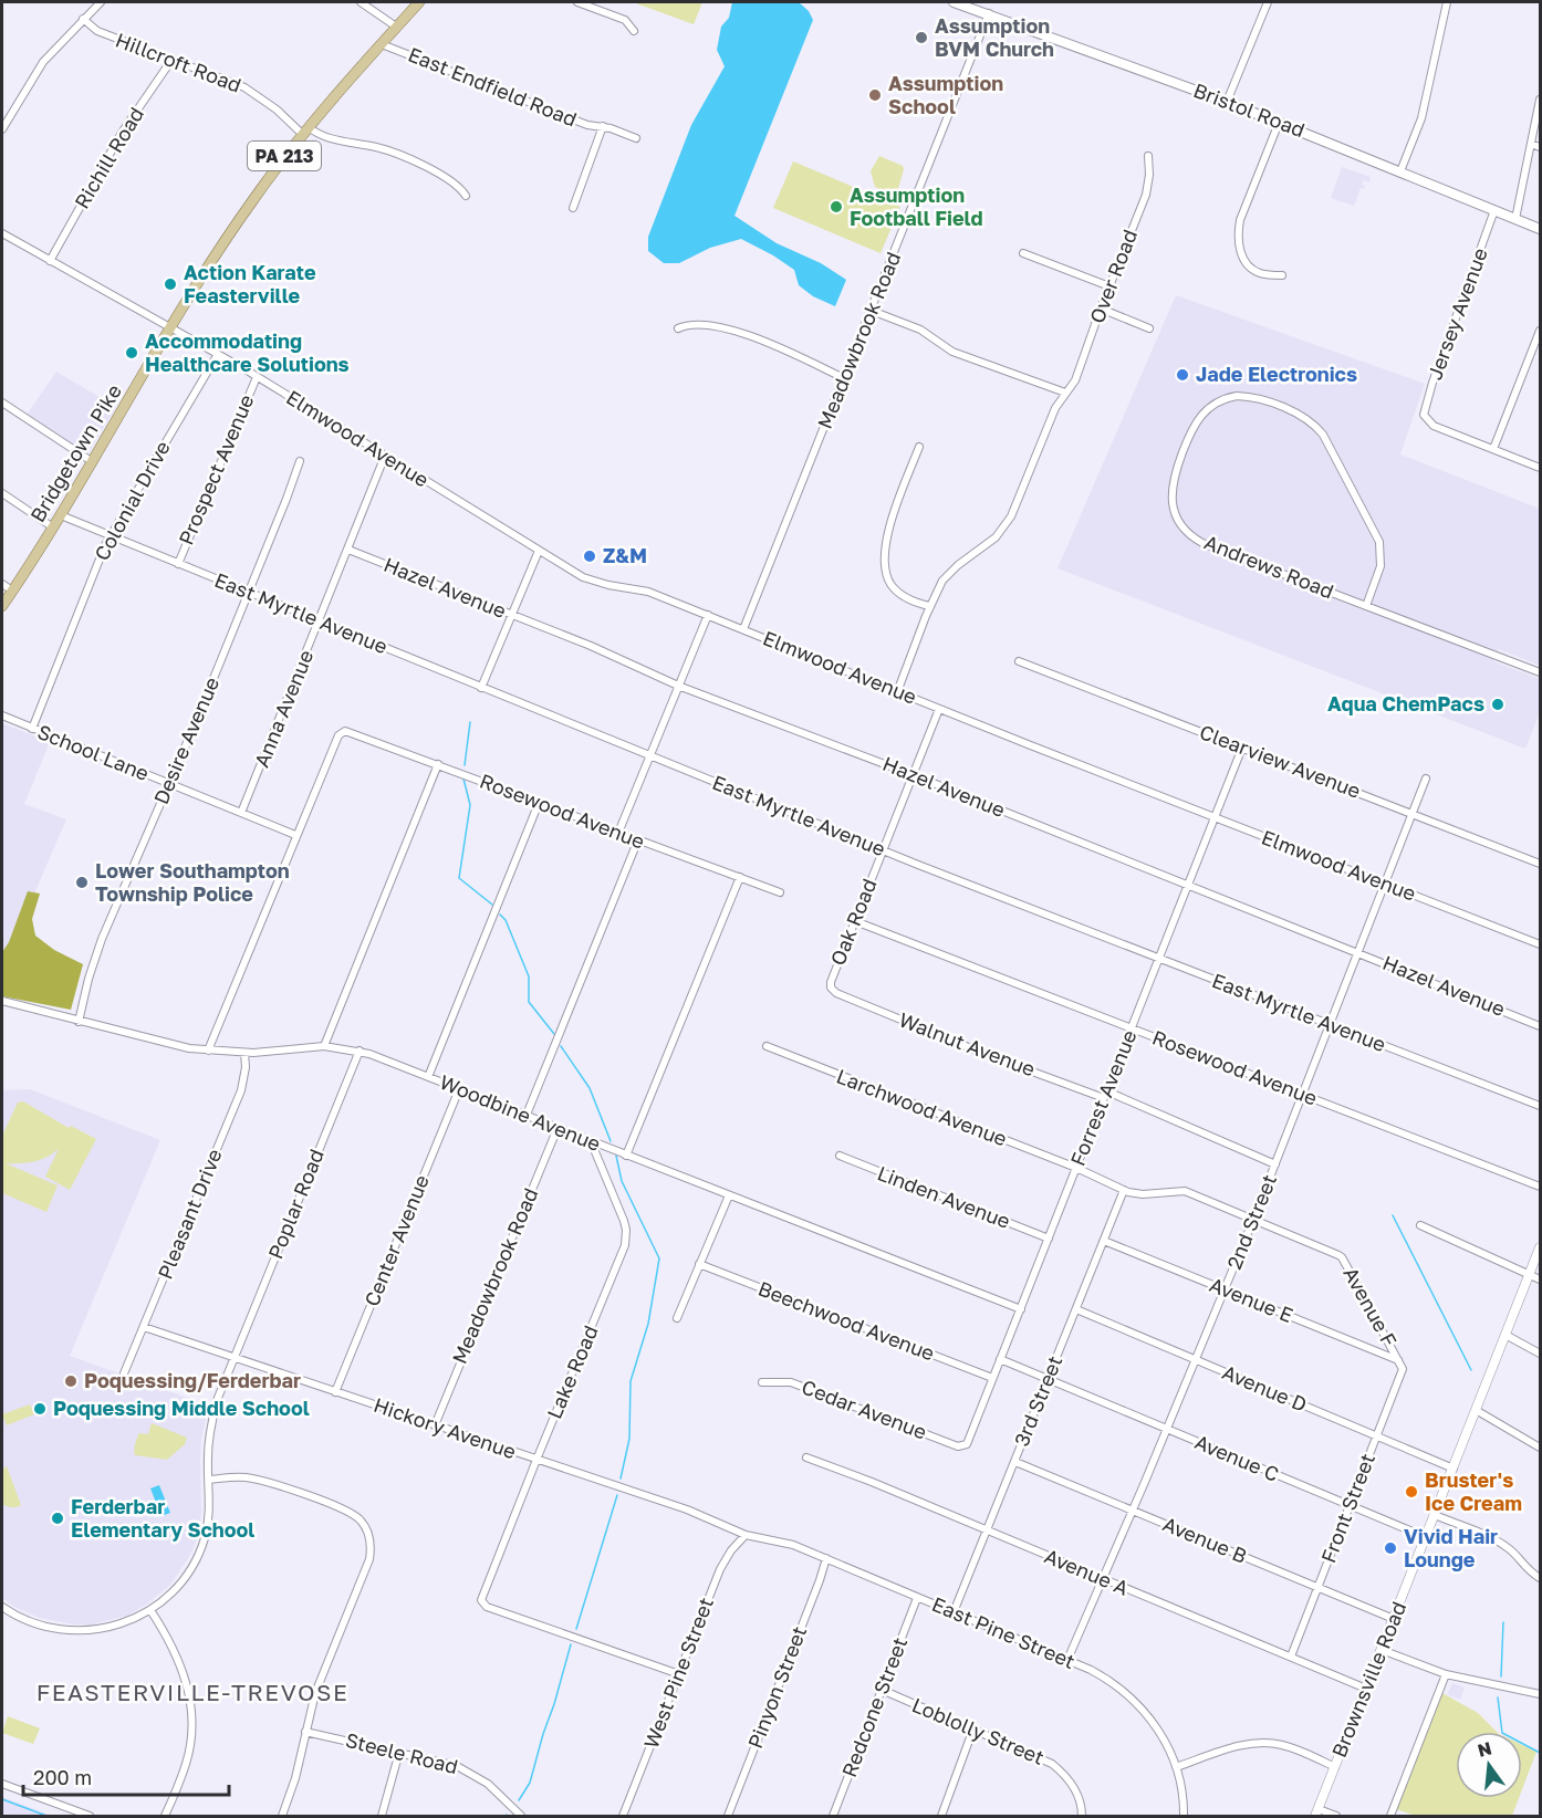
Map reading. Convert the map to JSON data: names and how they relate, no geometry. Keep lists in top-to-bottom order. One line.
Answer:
{"streets":{"main road":["Bristol Road","PA 213","Bridgetown Pike"],"street":["Hillcroft Road","East Endfield Road","Richill Road","Over Road","Jersey Avenue","Meadowbrook Road","Elmwood Avenue","Prospect Avenue","Colonial Drive","Andrews Road","Hazel Avenue","East Myrtle Avenue","Anna Avenue","Desire Avenue","School Lane","Clearview Avenue","Rosewood Avenue","Oak Road","Walnut Avenue","Forrest Avenue","Larchwood Avenue","Woodbine Avenue","Linden Avenue","Poplar Road","Pleasant Drive","2nd Street","Center Avenue","Avenue E","Avenue F","Beechwood Avenue","Lake Road","Avenue D","3rd Street","Cedar Avenue","Hickory Avenue","Avenue C","Front Street","Avenue B","Avenue A","East Pine Street","West Pine Street","Brownsville Road","Pinyon Street","Redcone Street","Loblolly Street","Steele Road"]},"crossings":[["Hillcroft Road","Richill Road"],["Hillcroft Road","Bridgetown Pike"],["East Endfield Road","Bridgetown Pike"],["Bristol Road","Jersey Avenue"],["Bristol Road","Meadowbrook Road"],["Richill Road","Elmwood Avenue"],["Over Road","Elmwood Avenue"],["Meadowbrook Road","Elmwood Avenue"],["Meadowbrook Road","Woodbine Avenue"],["Meadowbrook Road","Hickory Avenue"],["Elmwood Avenue","Bridgetown Pike"],["Elmwood Avenue","Prospect Avenue"],["Elmwood Avenue","Colonial Drive"],["Elmwood Avenue","Anna Avenue"],["Elmwood Avenue","Oak Road"],["Elmwood Avenue","Forrest Avenue"],["Elmwood Avenue","2nd Street"],["Bridgetown Pike","East Myrtle Avenue"],["Prospect Avenue","East Myrtle Avenue"],["Colonial Drive","East Myrtle Avenue"],["Colonial Drive","School Lane"],["Hazel Avenue","Anna Avenue"],["Hazel Avenue","Oak Road"],["Hazel Avenue","Forrest Avenue"],["Hazel Avenue","2nd Street"],["East Myrtle Avenue","Anna Avenue"],["East Myrtle Avenue","Desire Avenue"],["East Myrtle Avenue","Oak Road"],["East Myrtle Avenue","Forrest Avenue"],["East Myrtle Avenue","2nd Street"],["Anna Avenue","School Lane"],["Desire Avenue","School Lane"],["Desire Avenue","Woodbine Avenue"],["School Lane","Rosewood Avenue"],["Clearview Avenue","Forrest Avenue"],["Clearview Avenue","2nd Street"],["Rosewood Avenue","Oak Road"],["Rosewood Avenue","Forrest Avenue"],["Rosewood Avenue","2nd Street"],["Oak Road","Walnut Avenue"],["Walnut Avenue","Forrest Avenue"],["Walnut Avenue","2nd Street"],["Forrest Avenue","Larchwood Avenue"],["Forrest Avenue","Woodbine Avenue"],["Forrest Avenue","Linden Avenue"],["Forrest Avenue","Avenue F"],["Forrest Avenue","Beechwood Avenue"],["Forrest Avenue","Cedar Avenue"],["Larchwood Avenue","Avenue F"],["Woodbine Avenue","Poplar Road"],["Woodbine Avenue","Pleasant Drive"],["Woodbine Avenue","Center Avenue"],["Woodbine Avenue","Lake Road"],["Poplar Road","Hickory Avenue"],["Pleasant Drive","Hickory Avenue"],["2nd Street","Avenue E"],["2nd Street","Avenue F"],["2nd Street","Avenue D"],["2nd Street","Avenue C"],["2nd Street","Avenue B"],["2nd Street","Avenue A"],["2nd Street","East Pine Street"],["Center Avenue","Hickory Avenue"],["Avenue E","Avenue F"],["Avenue E","3rd Street"],["Avenue E","Front Street"],["Avenue F","3rd Street"],["Avenue F","Front Street"],["Lake Road","Hickory Avenue"],["Lake Road","West Pine Street"],["Avenue D","3rd Street"],["Avenue D","Front Street"],["Avenue D","Brownsville Road"],["3rd Street","Avenue C"],["3rd Street","Avenue B"],["3rd Street","Avenue A"],["3rd Street","East Pine Street"],["Hickory Avenue","East Pine Street"],["Hickory Avenue","West Pine Street"],["Avenue C","Front Street"],["Avenue C","Brownsville Road"],["Front Street","Avenue B"],["Front Street","Avenue A"],["Avenue B","Brownsville Road"],["Avenue A","Brownsville Road"],["East Pine Street","West Pine Street"],["East Pine Street","Pinyon Street"],["East Pine Street","Redcone Street"],["Redcone Street","Loblolly Street"]],"districts":["FEASTERVILLE-TREVOSE"],"places":["Assumption BVM Church","Assumption School","Assumption Football Field","Action Karate Feasterville","Accommodating Healthcare Solutions","Jade Electronics","Z&M","Aqua ChemPacs","Lower Southampton Township Police","Poquessing/Ferderbar","Poquessing Middle School","Bruster's Ice Cream","Ferderbar Elementary School","Vivid Hair Lounge"],"scale_bar":"200 m","north":"top"}
